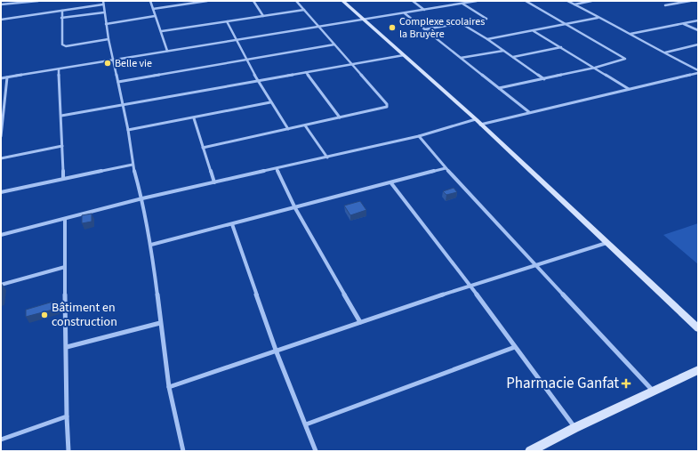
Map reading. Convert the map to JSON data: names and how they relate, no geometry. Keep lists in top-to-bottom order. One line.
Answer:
{"places":{"other":["Complexe scolaires la Bruyère","Belle vie","Bâtiment en construction"],"health":["Pharmacie Ganfat"]}}
